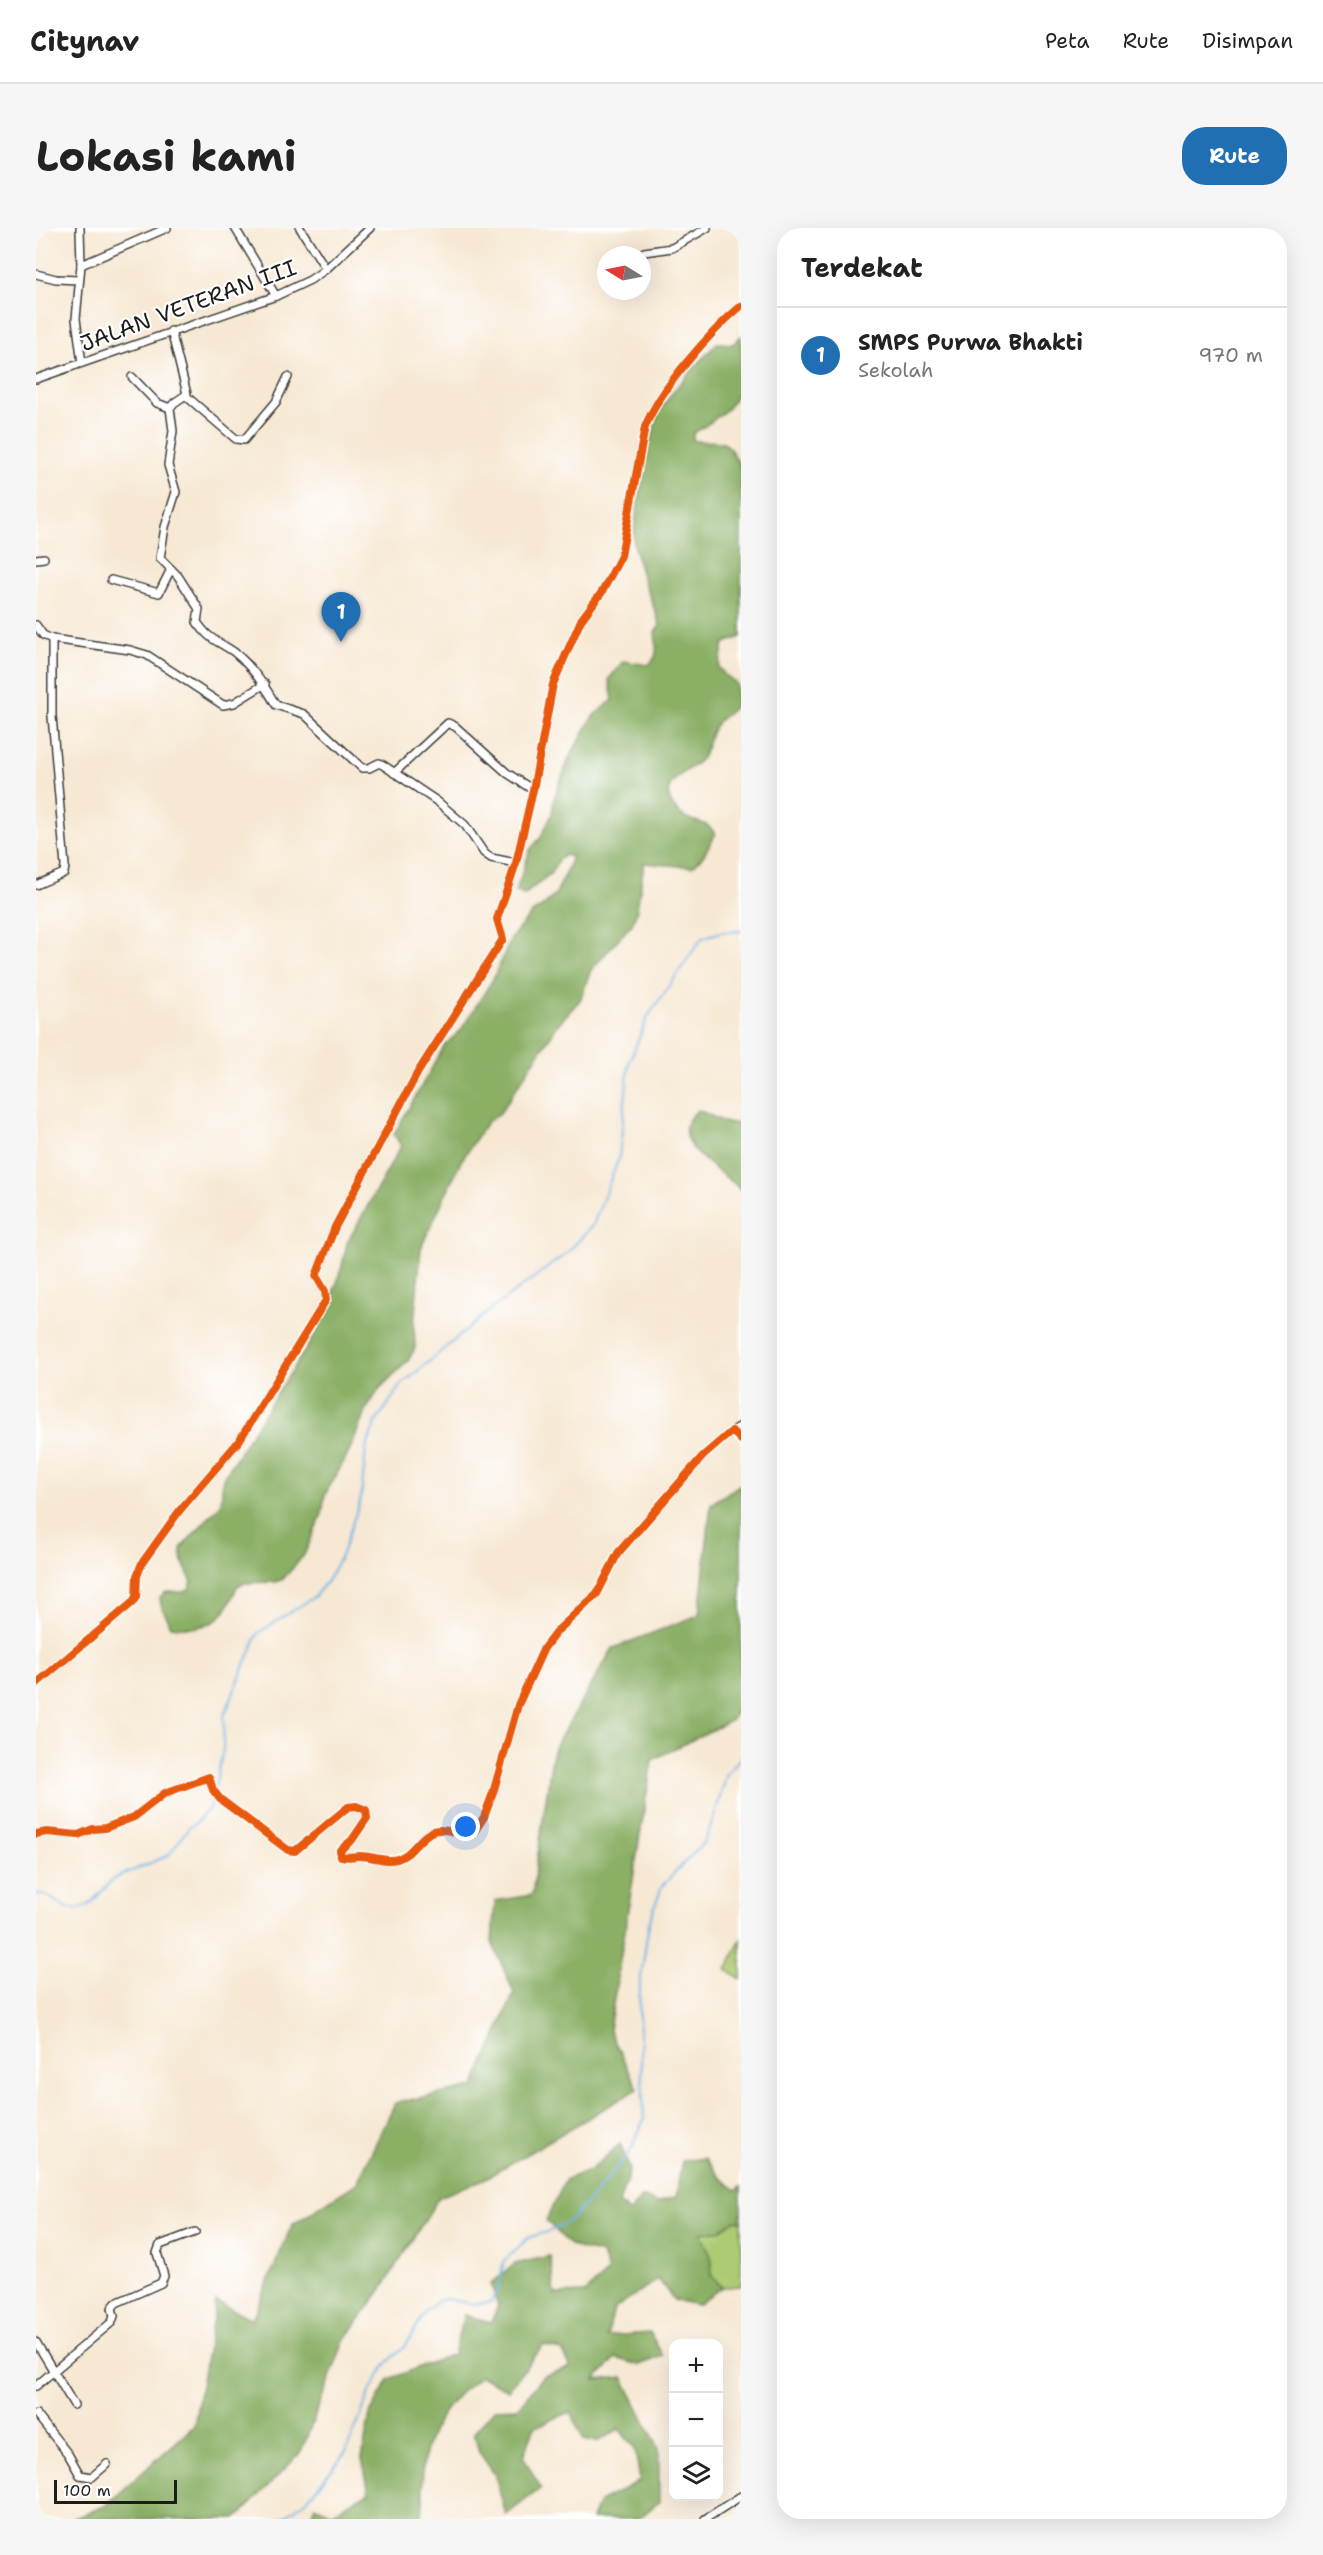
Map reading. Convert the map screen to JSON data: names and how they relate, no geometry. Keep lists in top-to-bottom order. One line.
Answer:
{"streets":{"street":["JALAN VETERAN III"]},"scale_bar":"100 m","north":"left","page":{"header":"Citynav","nav":["Peta","Rute","Disimpan"],"buttons":"Rute","title":"Lokasi kami","heading":"Terdekat","list":[{"mark":"1","name":"SMPS Purwa Bhakti","note":"Sekolah","value":"970 m"}],"pins":"1","map_buttons":["+","−"],"scale":"100 m"}}
